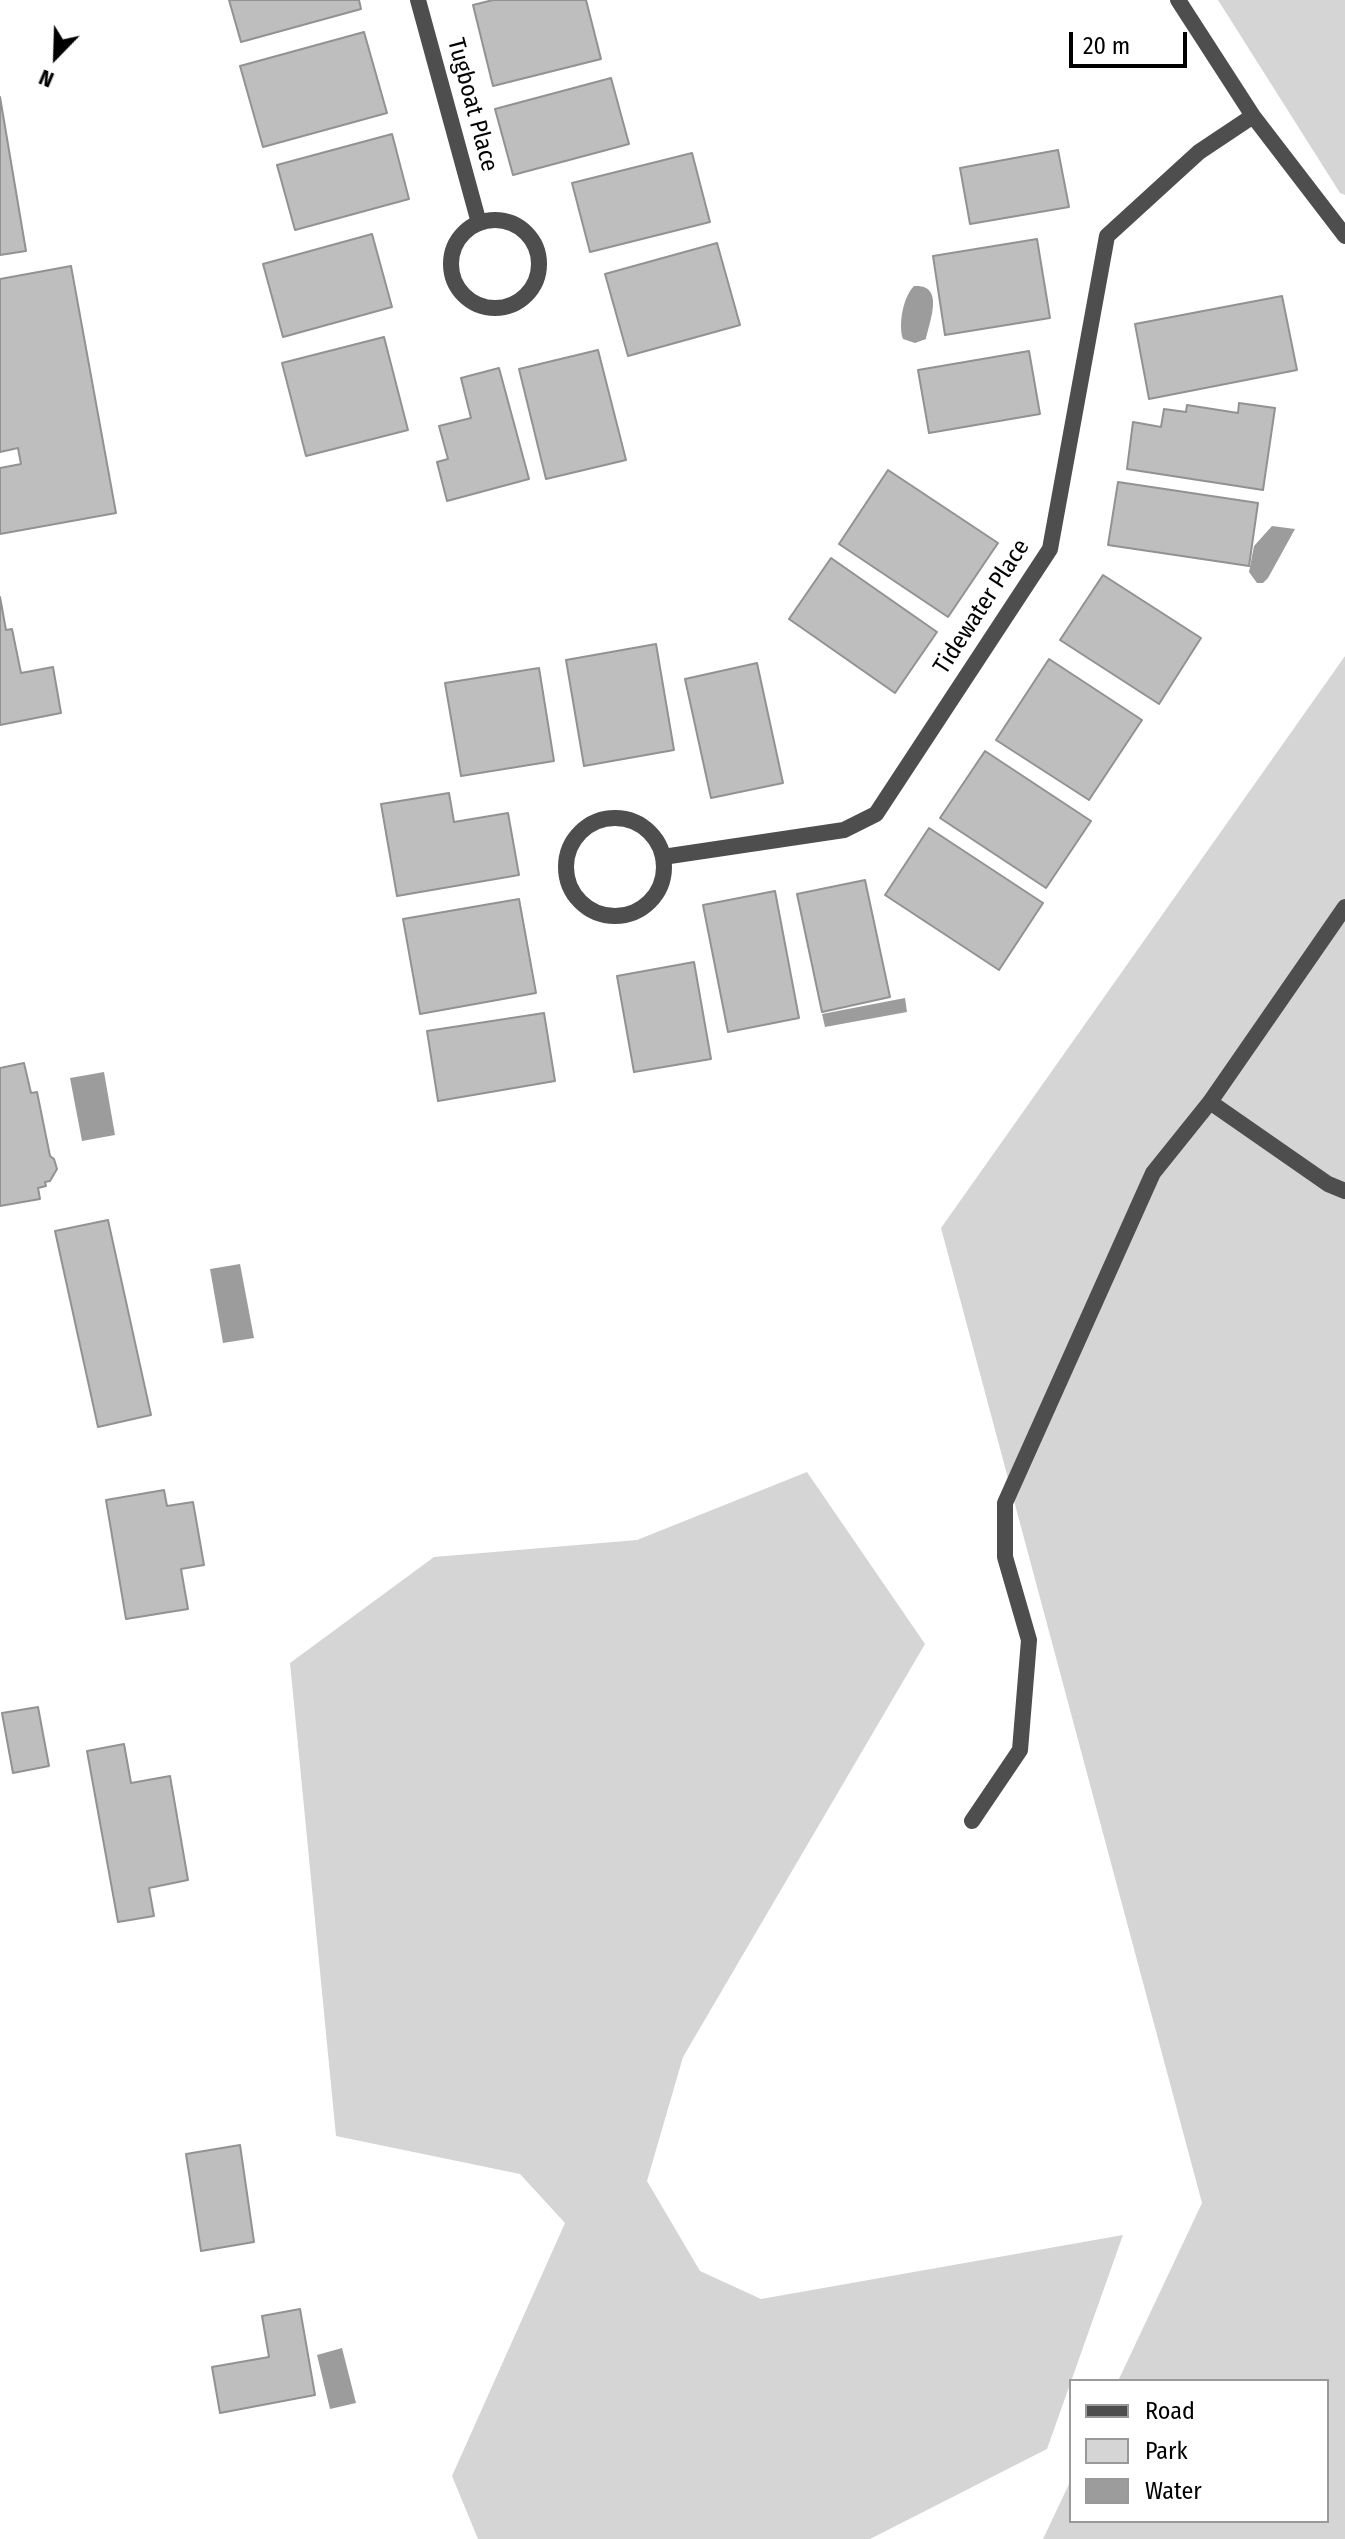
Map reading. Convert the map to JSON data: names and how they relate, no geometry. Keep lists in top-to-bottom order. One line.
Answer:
{"streets":{"street":["Tugboat Place","Tidewater Place"]},"legend":["Road","Park","Water"],"scale_bar":"20 m","north":"bottom left"}
